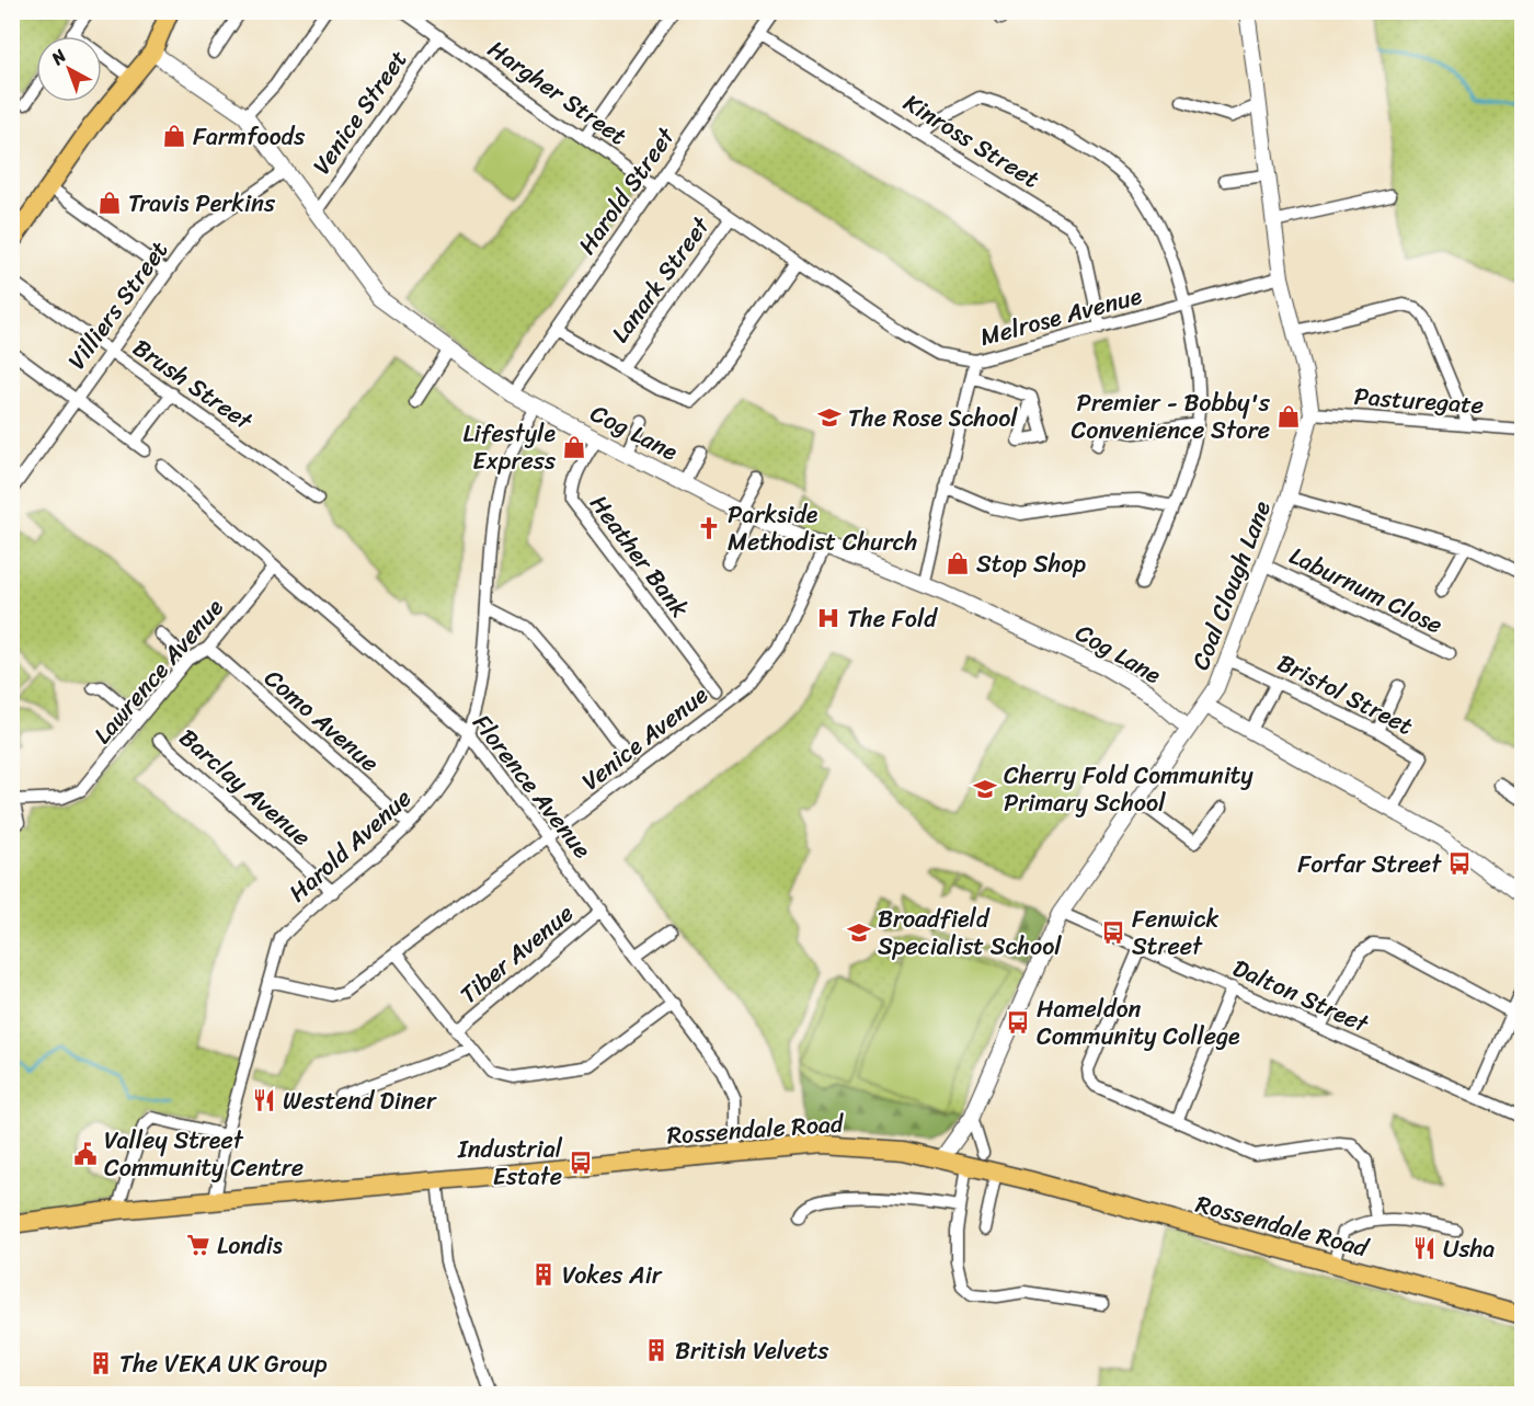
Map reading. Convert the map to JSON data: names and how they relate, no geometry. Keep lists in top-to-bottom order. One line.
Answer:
{"streets":{"main road":["Rossendale Road"],"street":["Hargher Street","Venice Street","Kinross Street","Harold Street","Lanark Street","Villiers Street","Melrose Avenue","Brush Street","Pasturegate","Cog Lane","Heather Bank","Coal Clough Lane","Laburnum Close","Lawrence Avenue","Bristol Street","Como Avenue","Venice Avenue","Florence Avenue","Barclay Avenue","Harold Avenue","Tiber Avenue","Dalton Street"]},"crossings":[["Hargher Street","Venice Street"],["Hargher Street","Harold Street"],["Venice Street","Cog Lane"],["Kinross Street","Harold Street"],["Kinross Street","Melrose Avenue"],["Harold Street","Melrose Avenue"],["Harold Street","Cog Lane"],["Lanark Street","Melrose Avenue"],["Villiers Street","Brush Street"],["Villiers Street","Cog Lane"],["Melrose Avenue","Coal Clough Lane"],["Pasturegate","Coal Clough Lane"],["Cog Lane","Heather Bank"],["Cog Lane","Coal Clough Lane"],["Cog Lane","Venice Avenue"],["Cog Lane","Harold Avenue"],["Coal Clough Lane","Laburnum Close"],["Coal Clough Lane","Bristol Street"],["Coal Clough Lane","Dalton Street"],["Coal Clough Lane","Rossendale Road"],["Lawrence Avenue","Como Avenue"],["Lawrence Avenue","Florence Avenue"],["Como Avenue","Harold Avenue"],["Venice Avenue","Florence Avenue"],["Venice Avenue","Harold Avenue"],["Florence Avenue","Harold Avenue"],["Florence Avenue","Tiber Avenue"],["Florence Avenue","Rossendale Road"],["Barclay Avenue","Harold Avenue"],["Harold Avenue","Rossendale Road"]],"places":{"shop":["Farmfoods","Travis Perkins","Premier - Bobby's Convenience Store","Lifestyle Express","Stop Shop"],"school or university":["The Rose School","Cherry Fold Community Primary School","Broadfield Specialist School"],"church":["Parkside Methodist Church"],"hospital":["The Fold"],"bus stop":["Forfar Street","Fenwick Street","Hameldon Community College","Industrial Estate"],"restaurant":["Westend Diner","Usha"],"public building":["Valley Street Community Centre"],"supermarket":["Londis"],"building":["Vokes Air","British Velvets","The VEKA UK Group"]},"north":"top left"}
